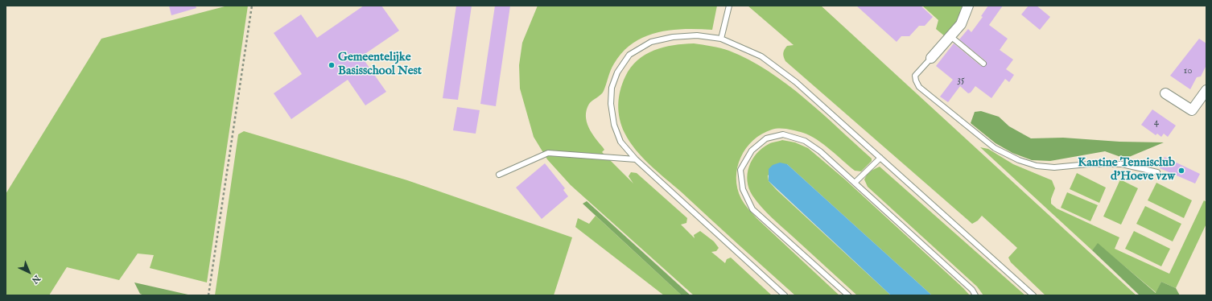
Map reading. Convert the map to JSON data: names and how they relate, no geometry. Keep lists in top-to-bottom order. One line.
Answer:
{"places":["Gemeentelijke Basisschool Nest","Kantine Tennisclub d'Hoeve vzw"],"house_numbers":["10","35","4"],"north":"bottom right"}
